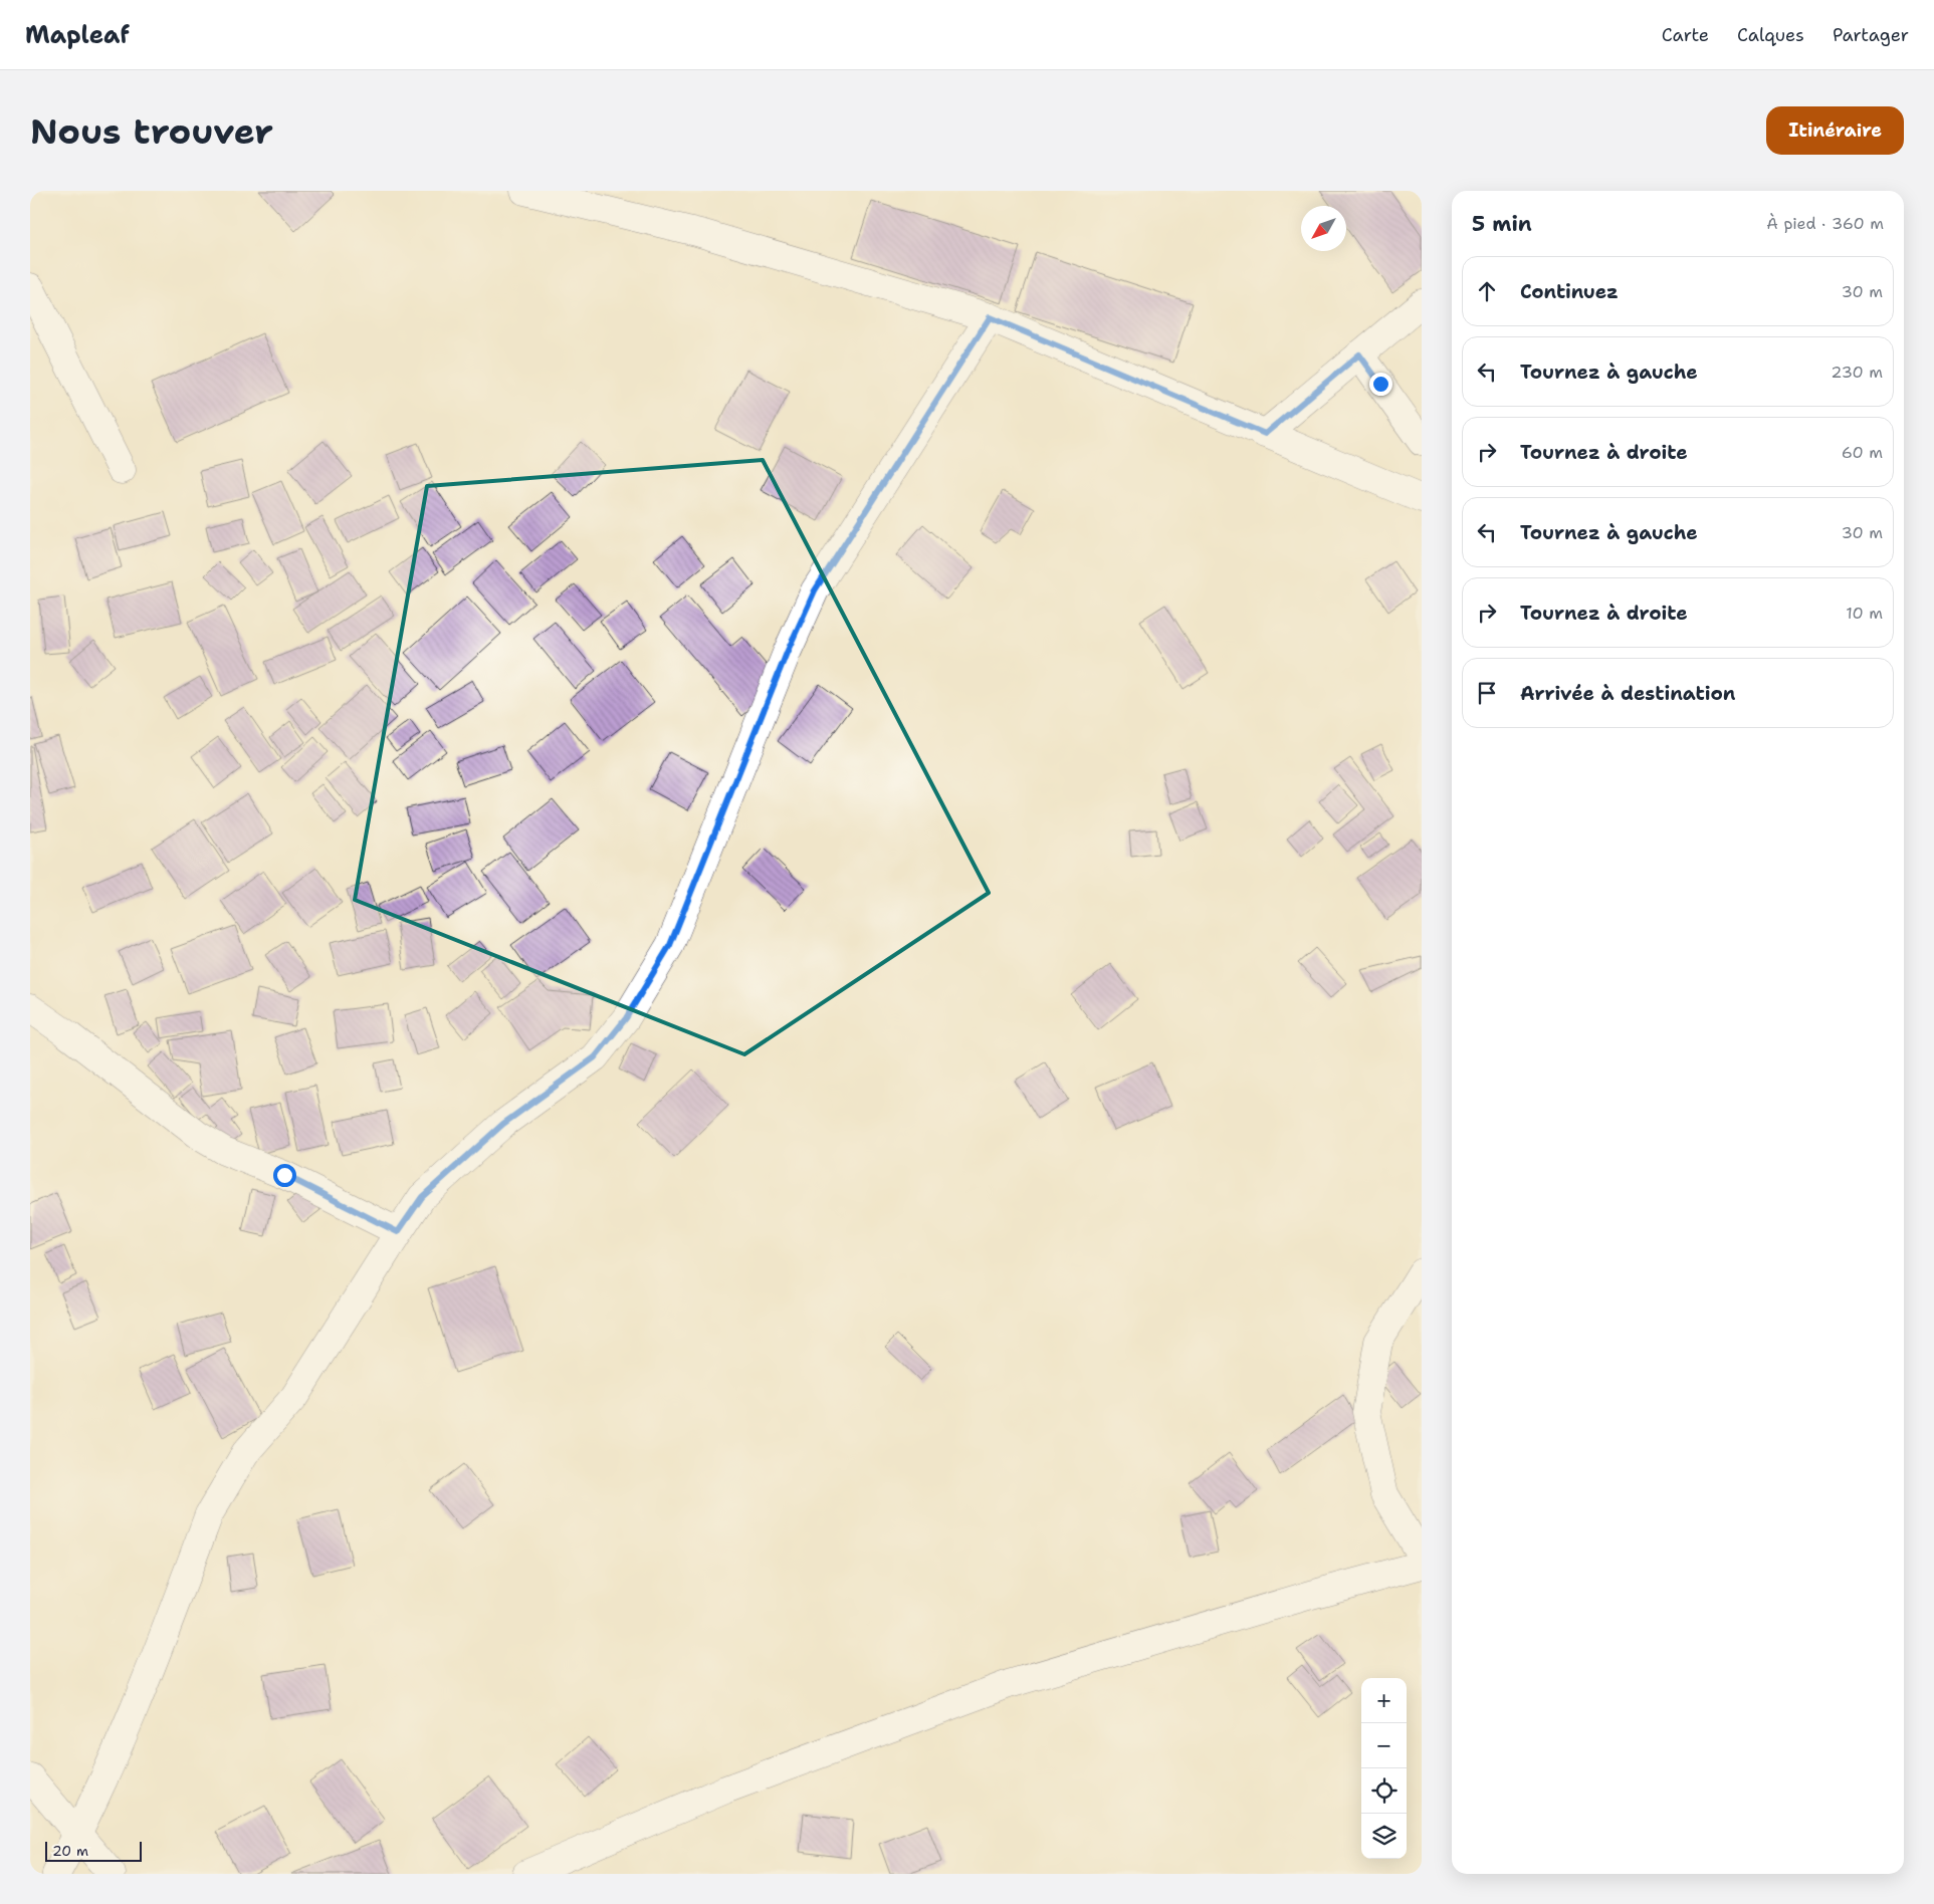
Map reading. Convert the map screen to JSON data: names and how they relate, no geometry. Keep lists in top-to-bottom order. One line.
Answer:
{"scale_bar":"20 m","north":"bottom left","page":{"header":"Mapleaf","nav":["Carte","Calques","Partager"],"buttons":"Itinéraire","title":"Nous trouver","heading":["5 min","À pied · 360 m"],"list":[["Continuez","30 m"],["Tournez à gauche","230 m"],["Tournez à droite","60 m"],["Tournez à gauche","30 m"],["Tournez à droite","10 m"],"Arrivée à destination"],"map_buttons":["+","−"],"scale":"20 m"}}
